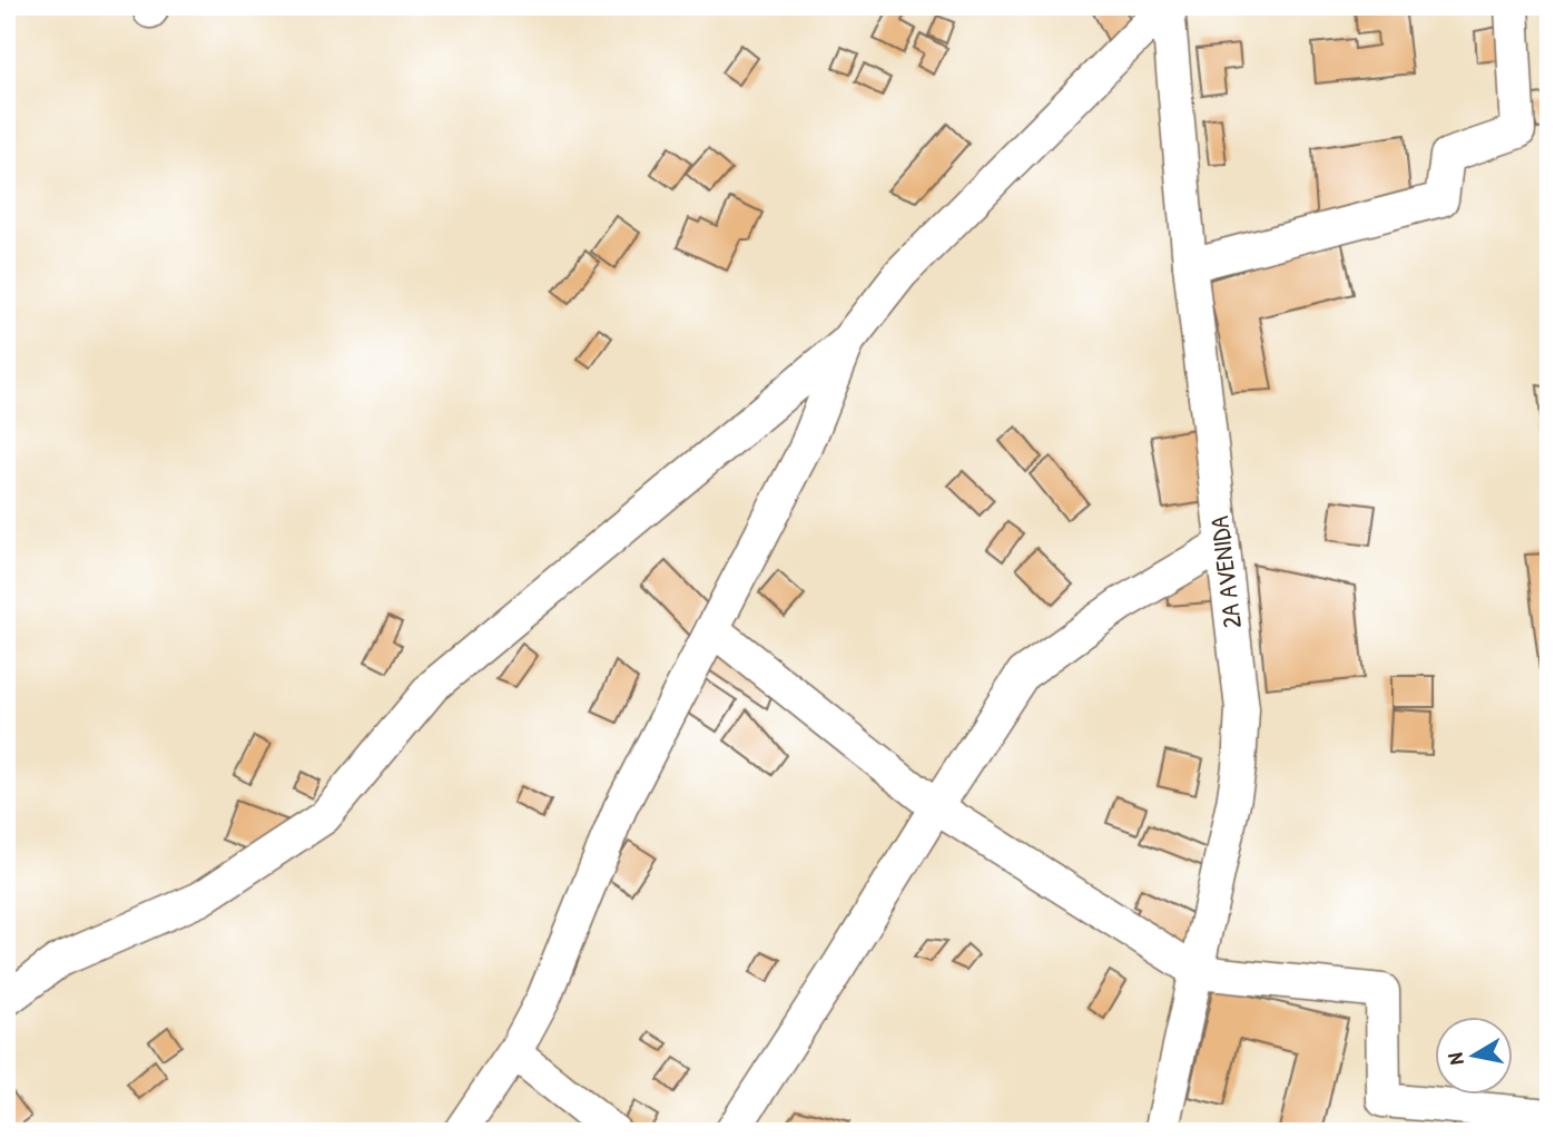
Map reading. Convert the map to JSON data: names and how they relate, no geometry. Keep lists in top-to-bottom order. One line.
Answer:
{"streets":{"street":["2A AVENIDA"]},"north":"left"}
